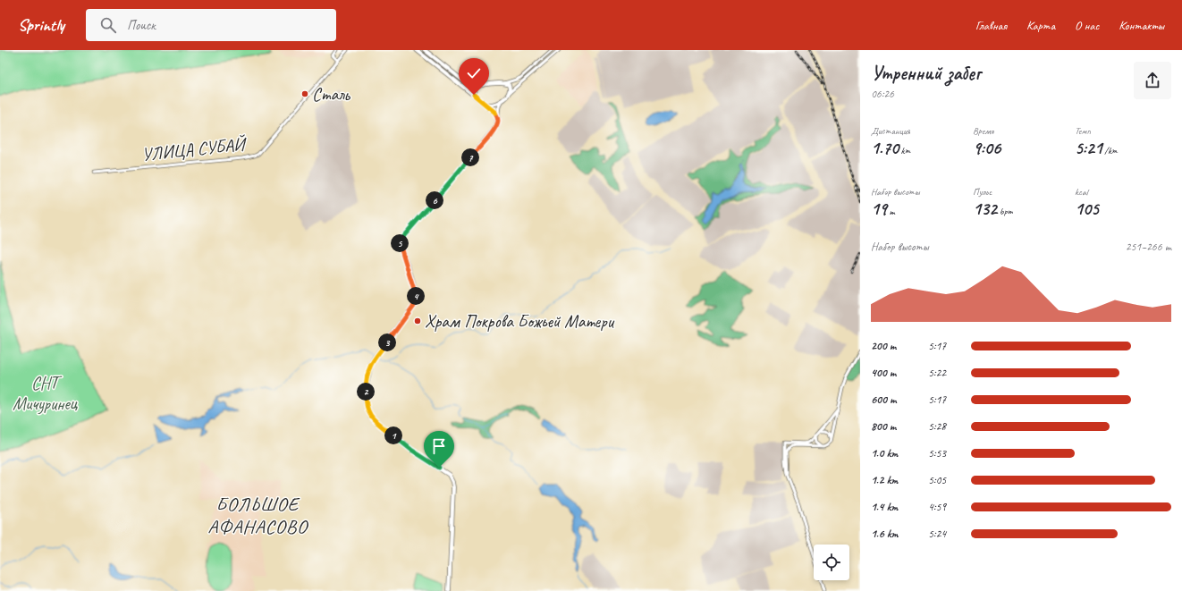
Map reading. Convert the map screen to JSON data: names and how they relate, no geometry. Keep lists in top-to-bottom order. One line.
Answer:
{"streets":{"street":["УЛИЦА СУБАЙ"]},"districts":["БОЛЬШОЕ АФАНАСОВО"],"parks":["СНТ Мичуринец"],"places":["Сталь","Храм Покрова Божьей Матери"],"page":{"header":"Sprintly","search":"Поиск","nav":["Главная","Карта","О нас","Контакты"],"heading":["Утренний забег","06:26"],"stats":[["Дистанция","1.70 km"],["Время","9:06"],["Темп","5:21 /km"],["Набор высоты","19 m"],["Пульс","132 bpm"],["kcal","105"]],"pins":["7","6","5","4","3","2","1"],"chart":["Набор высоты","251–266 m"],"list":[{"name":"200 m","note":"5:17"},{"name":"400 m","note":"5:22"},{"name":"600 m","note":"5:17"},{"name":"800 m","note":"5:28"},{"name":"1.0 km","note":"5:53"},{"name":"1.2 km","note":"5:05"},{"name":"1.4 km","note":"4:59"},{"name":"1.6 km","note":"5:24"}]}}
